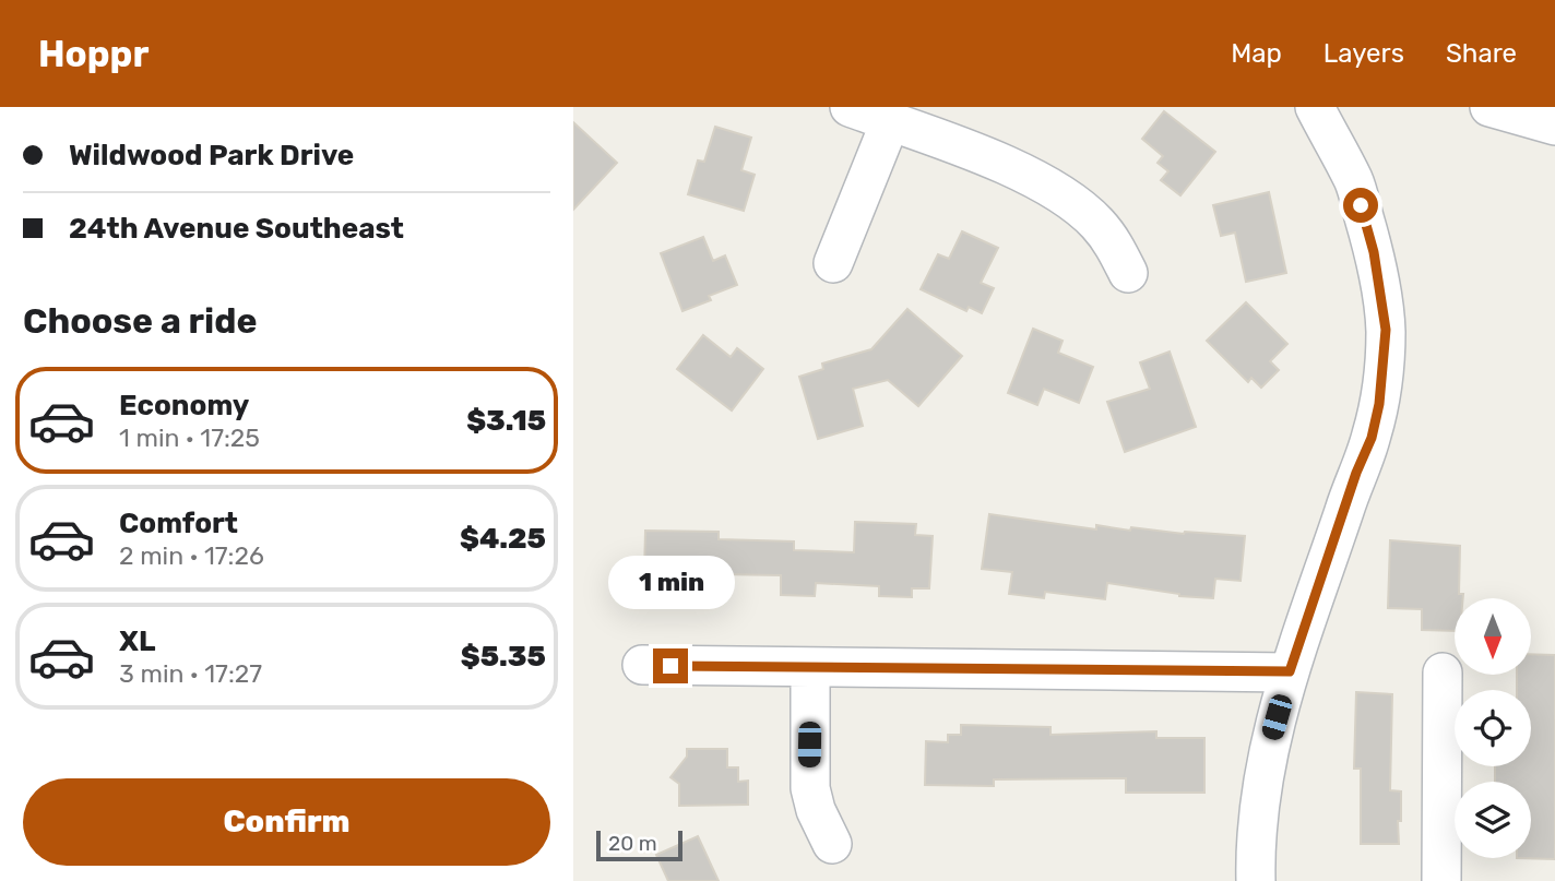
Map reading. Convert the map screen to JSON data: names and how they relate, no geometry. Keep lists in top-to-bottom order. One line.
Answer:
{"scale_bar":"20 m","north":"bottom","page":{"header":"Hoppr","nav":["Map","Layers","Share"],"banner":["Wildwood Park Drive","24th Avenue Southeast"],"heading":"Choose a ride","list":[{"name":"Economy","note":"1 min · 17:25","value":"$3.15"},{"name":"Comfort","note":"2 min · 17:26","value":"$4.25"},{"name":"XL","note":"3 min · 17:27","value":"$5.35"}],"bubble":"1 min","buttons":"Confirm","scale":"20 m"}}
